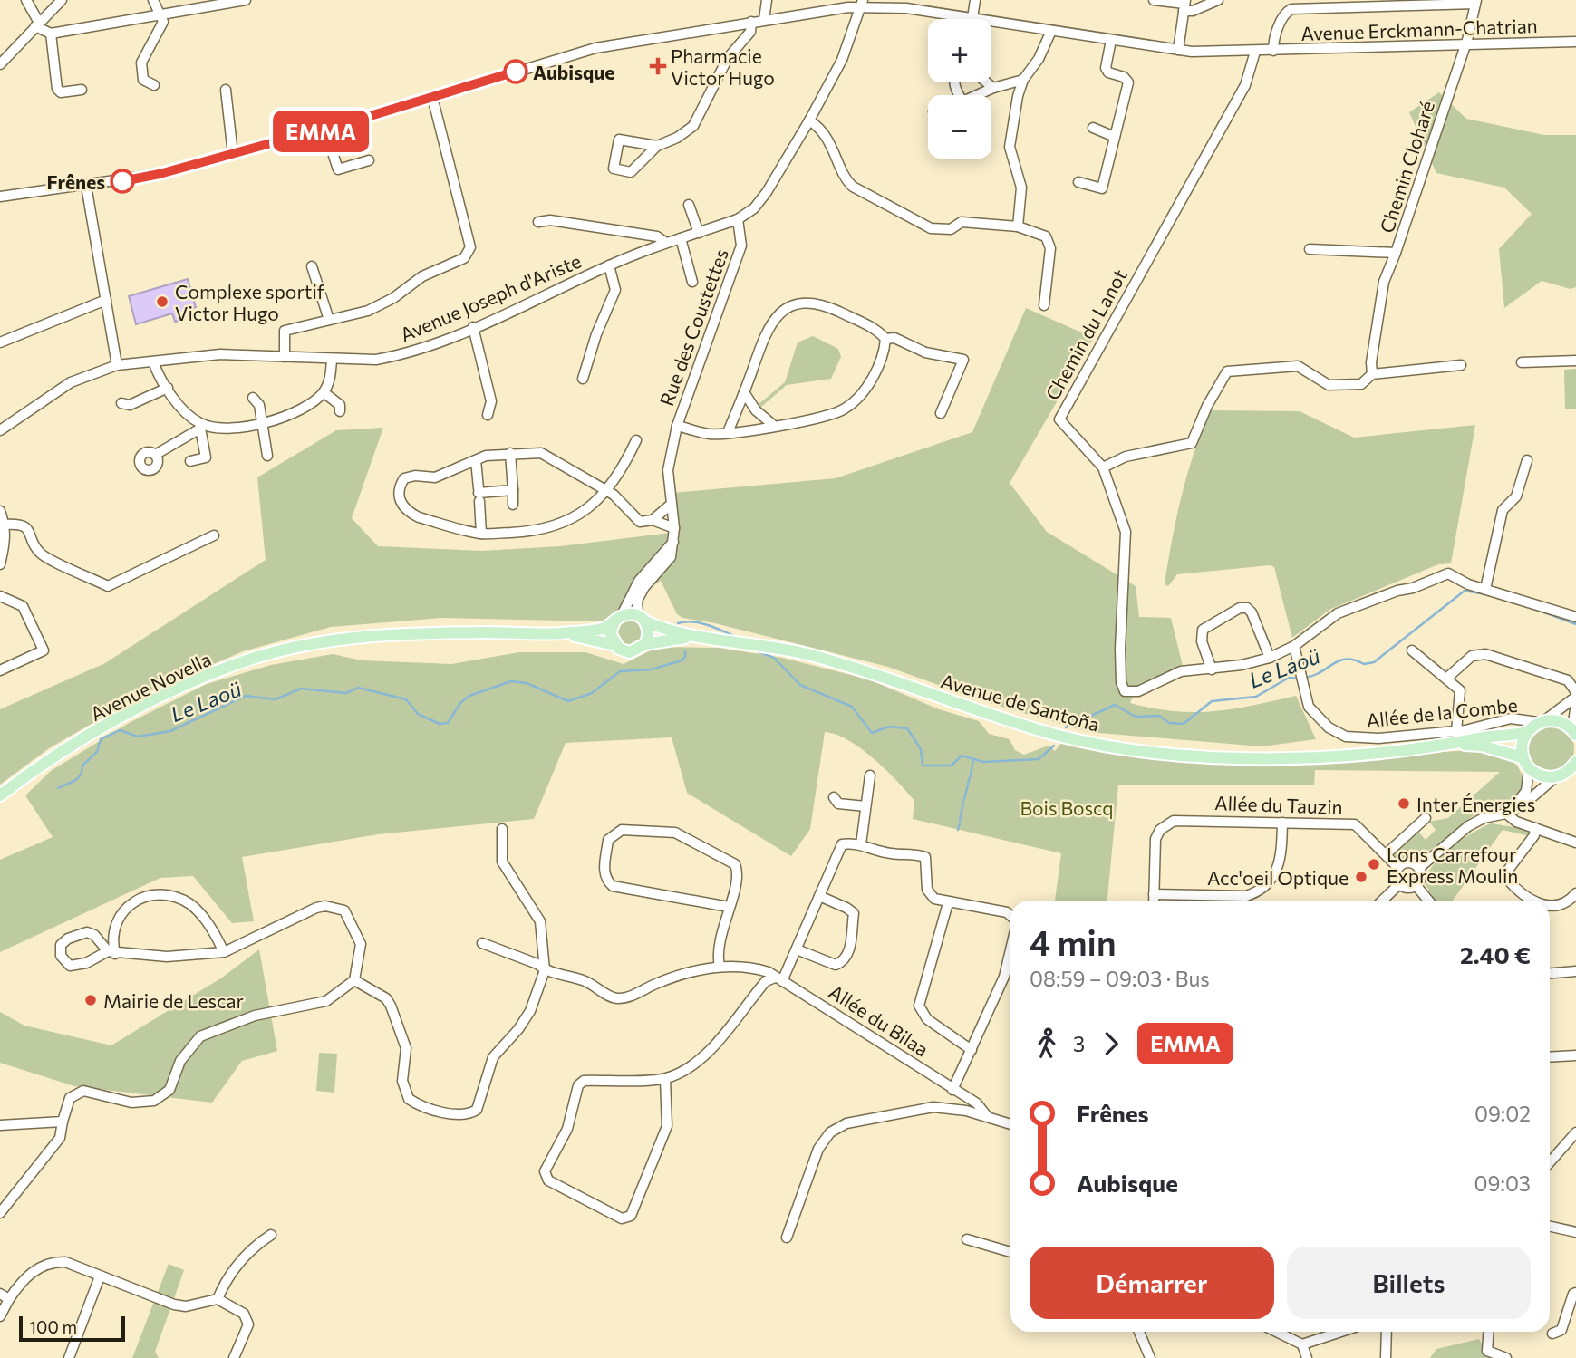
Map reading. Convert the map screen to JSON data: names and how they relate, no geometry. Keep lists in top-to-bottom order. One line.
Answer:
{"streets":{"main road":["Avenue Novella","Avenue de Santoña"],"street":["Avenue Erckmann-Chatrian","Chemin Cloharé","Avenue Joseph d'Ariste","Rue des Coustettes","Chemin du Lanot","Allée de la Combe","Allée du Tauzin","Allée du Bilaa"]},"crossings":[["Avenue Erckmann-Chatrian","Chemin Cloharé"],["Avenue Erckmann-Chatrian","Chemin du Lanot"],["Avenue Joseph d'Ariste","Rue des Coustettes"],["Rue des Coustettes","Avenue Novella"],["Rue des Coustettes","Avenue de Santoña"],["Chemin du Lanot","Allée de la Combe"],["Avenue Novella","Avenue de Santoña"]],"water":["Le Laoü"],"parks":["Bois Boscq"],"places":{"health":["Pharmacie Victor Hugo"],"other":["Aubisque","Frênes","Complexe sportif Victor Hugo","Inter Énergies","Lons Carrefour Express Moulin","Acc'oeil Optique","Mairie de Lescar"]},"lines":["bus line EMMA"],"scale_bar":"100 m","page":{"on_map":"EMMA","map_buttons":["+","−"],"heading":["4 min","08:59 – 09:03 · Bus","2.40 €"],"legs":["3","EMMA"],"list":[{"name":"Frênes","value":"09:02"},{"name":"Aubisque","value":"09:03"}],"buttons":["Démarrer","Billets"],"scale":"100 m"}}
